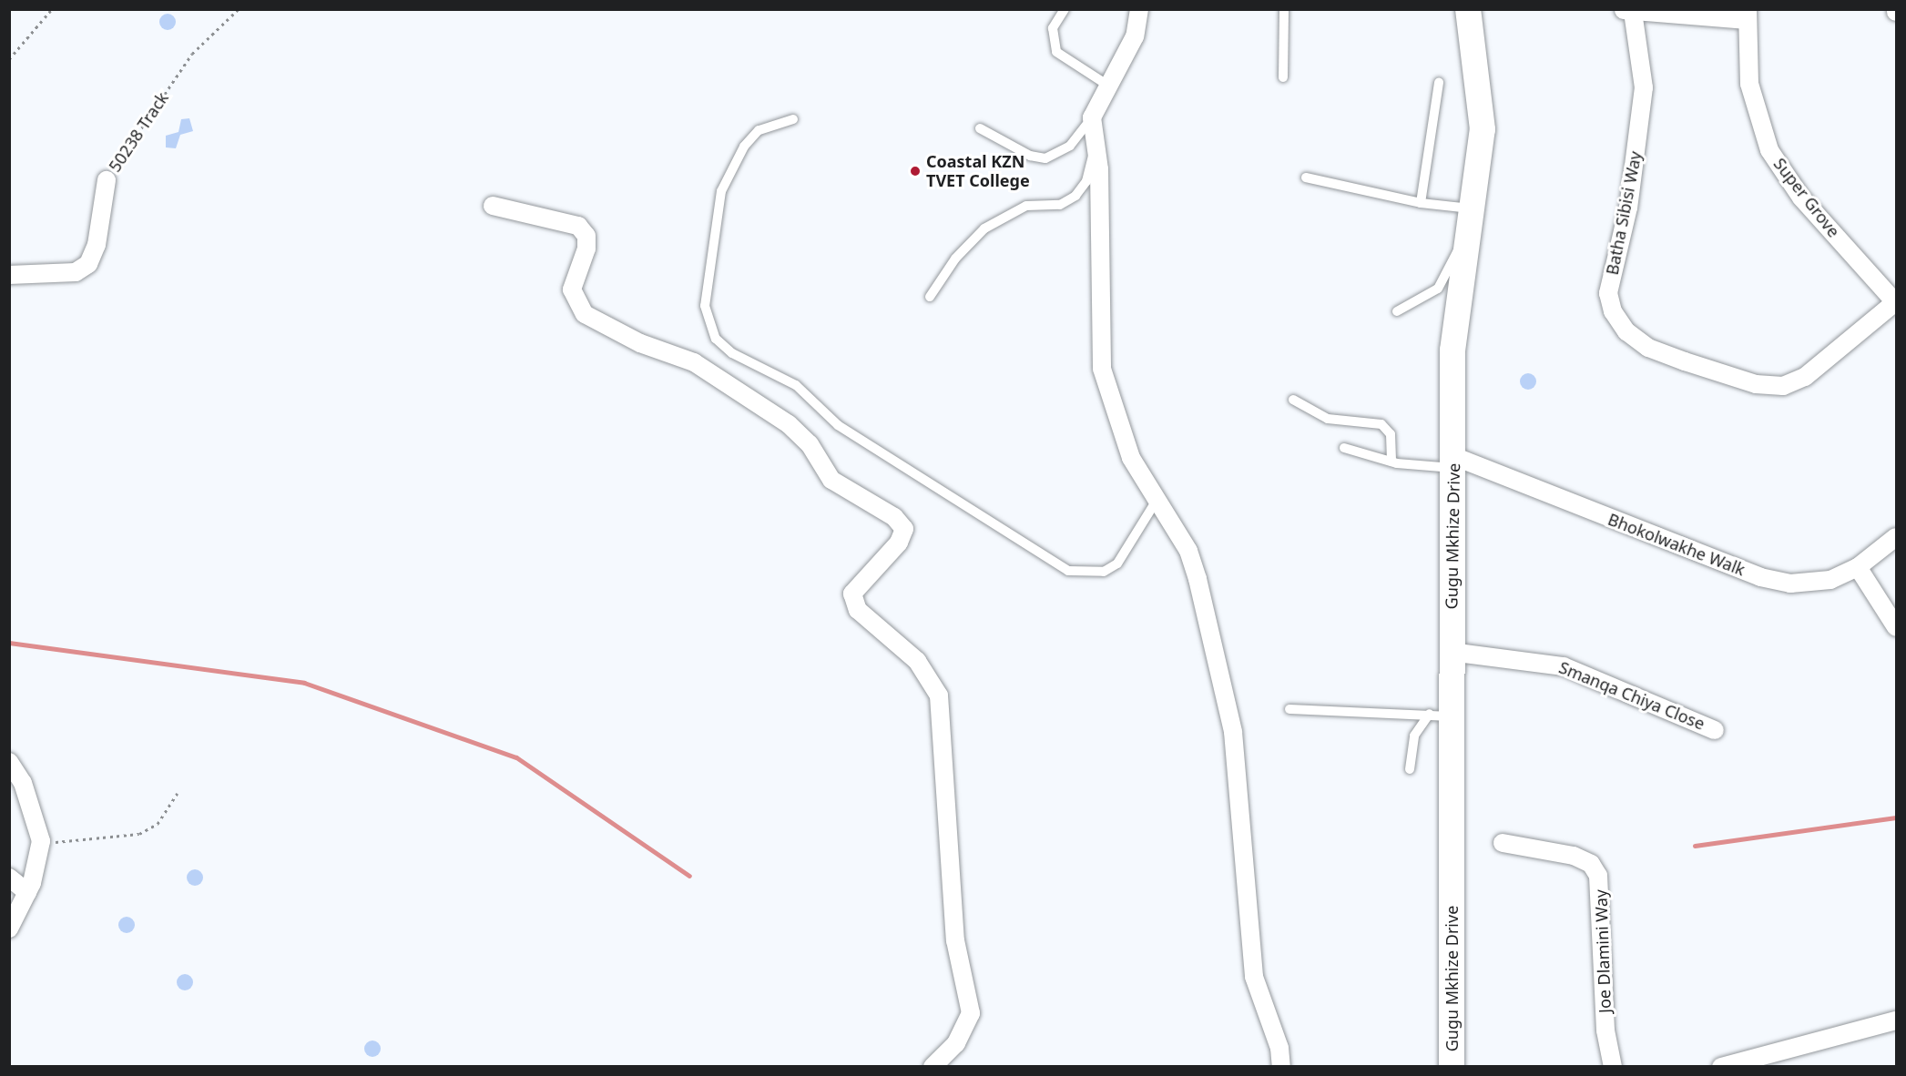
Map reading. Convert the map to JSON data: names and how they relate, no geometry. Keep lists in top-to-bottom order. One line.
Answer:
{"streets":{"street":["50238 Track","Super Grove","Batha Sibisi Way","Gugu Mkhize Drive","Bhokolwakhe Walk","Smanqa Chiya Close","Joe Dlamini Way"]},"crossings":[["Super Grove","Batha Sibisi Way"],["Gugu Mkhize Drive","Bhokolwakhe Walk"],["Gugu Mkhize Drive","Smanqa Chiya Close"]],"places":["Coastal KZN TVET College"]}
